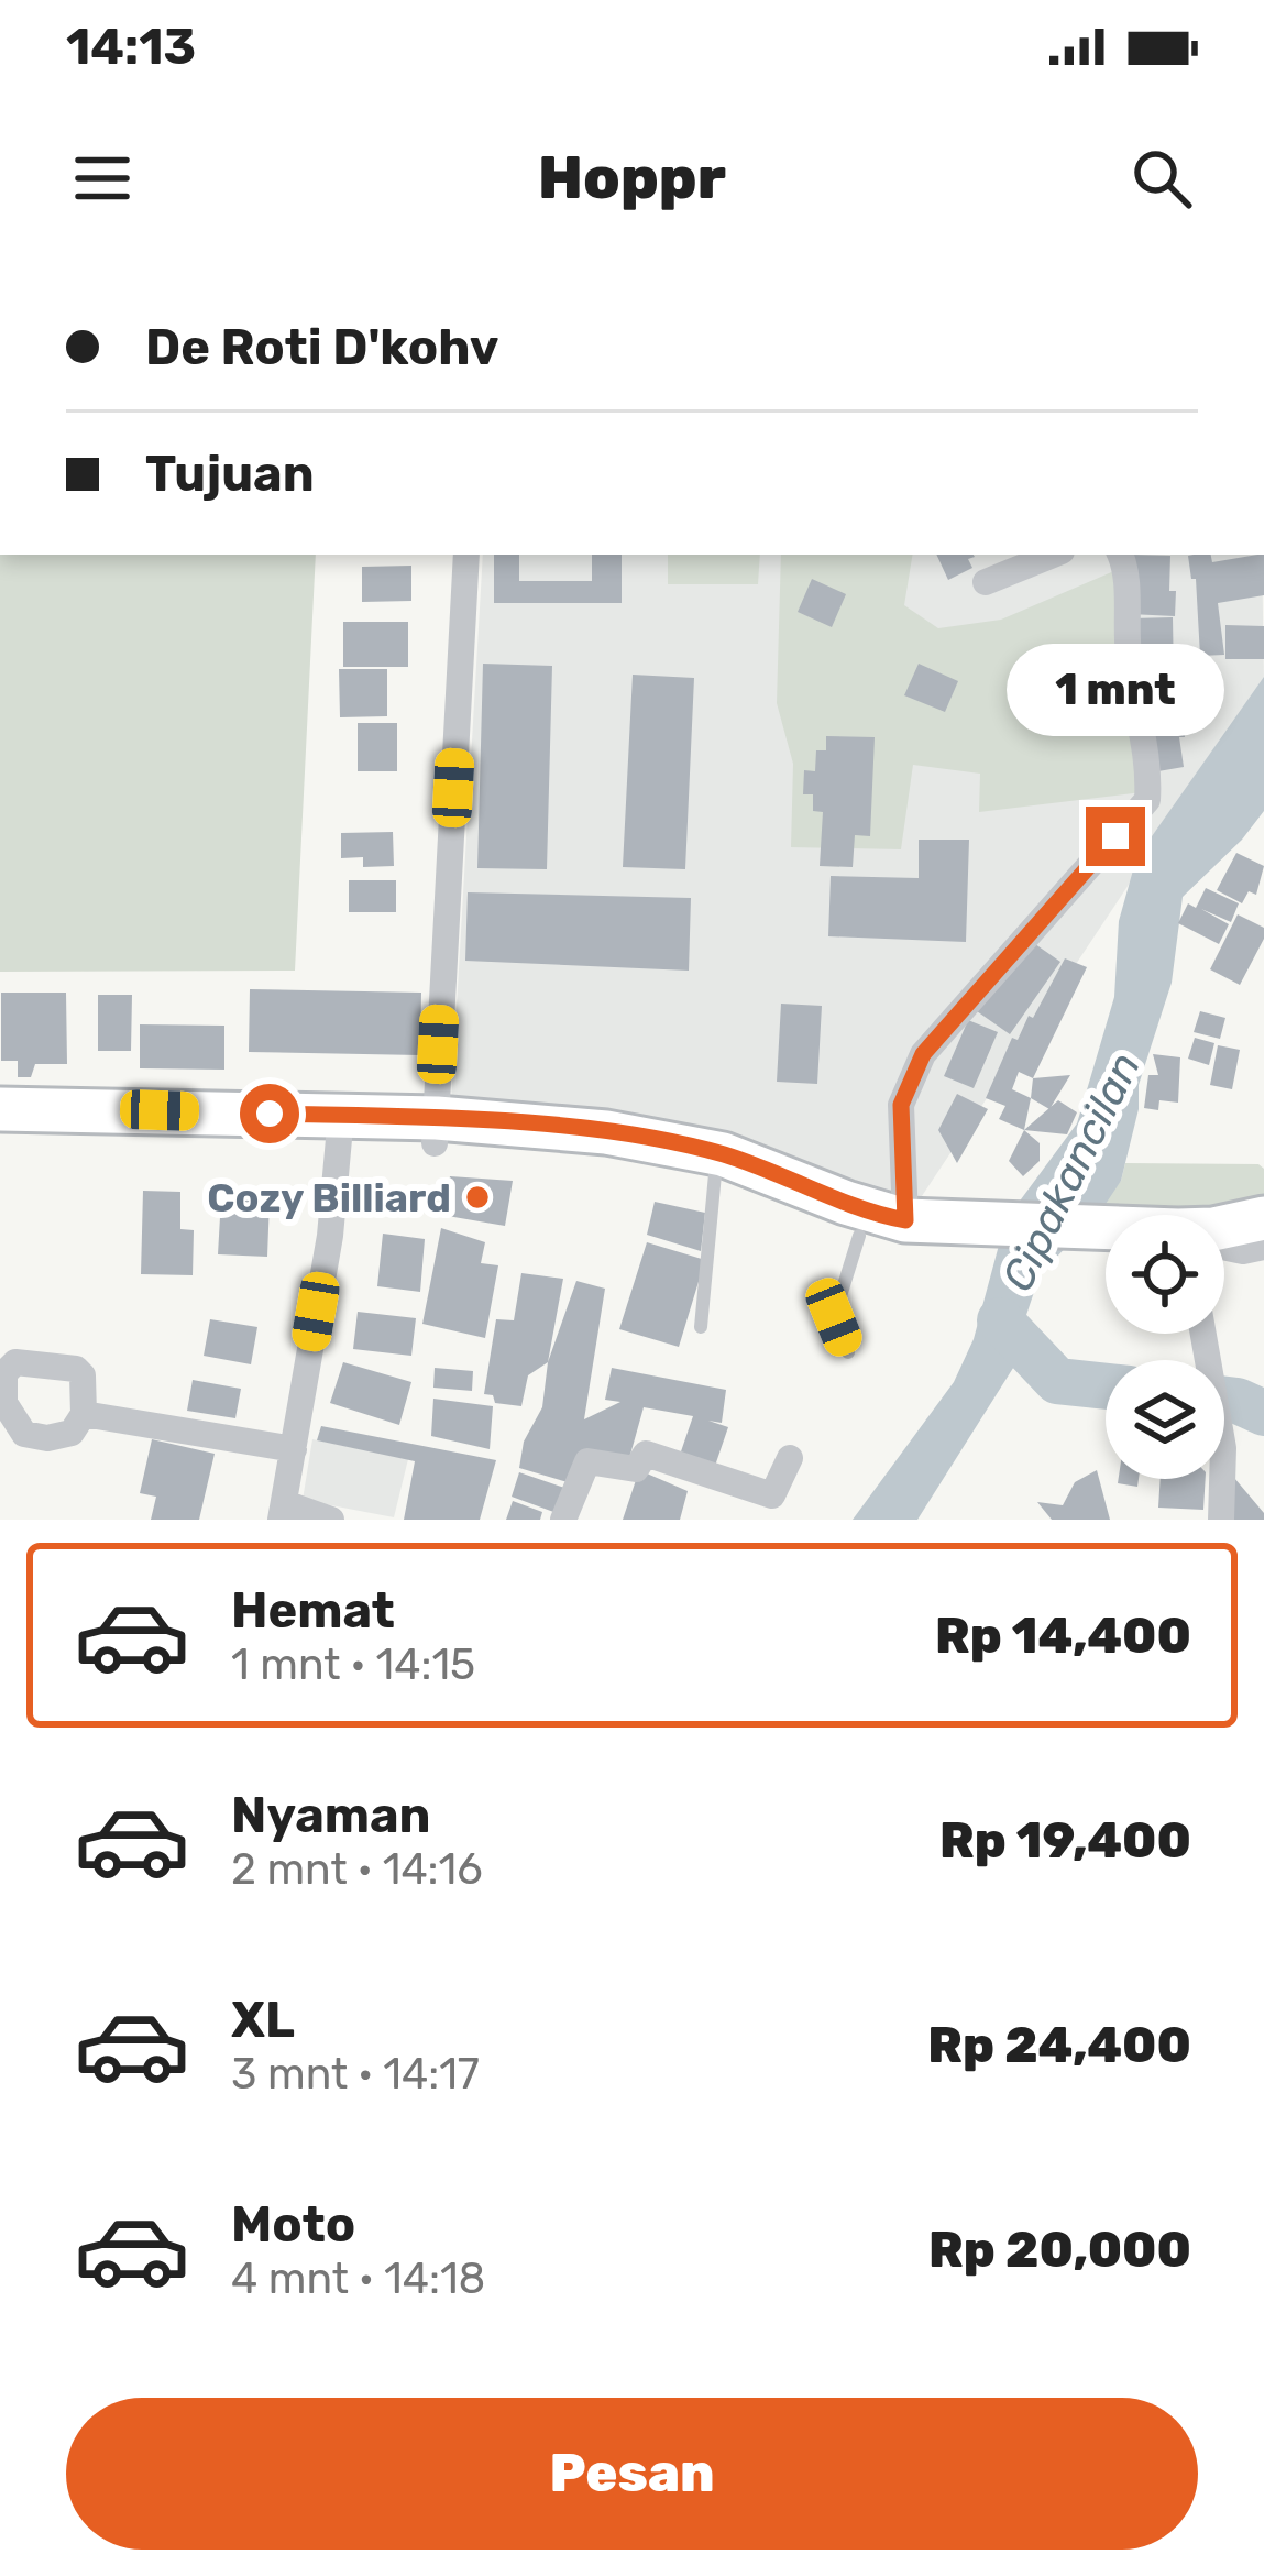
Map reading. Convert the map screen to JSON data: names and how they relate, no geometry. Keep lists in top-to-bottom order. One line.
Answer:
{"water":["Cipakancilan"],"places":["Cozy Billiard"],"page":{"status":"14:13","header":"Hoppr","banner":["De Roti D'kohv","Tujuan"],"bubble":"1 mnt","list":[{"name":"Hemat","note":"1 mnt · 14:15","value":"Rp 14,400"},{"name":"Nyaman","note":"2 mnt · 14:16","value":"Rp 19,400"},{"name":"XL","note":"3 mnt · 14:17","value":"Rp 24,400"},{"name":"Moto","note":"4 mnt · 14:18","value":"Rp 20,000"}],"buttons":"Pesan"}}
